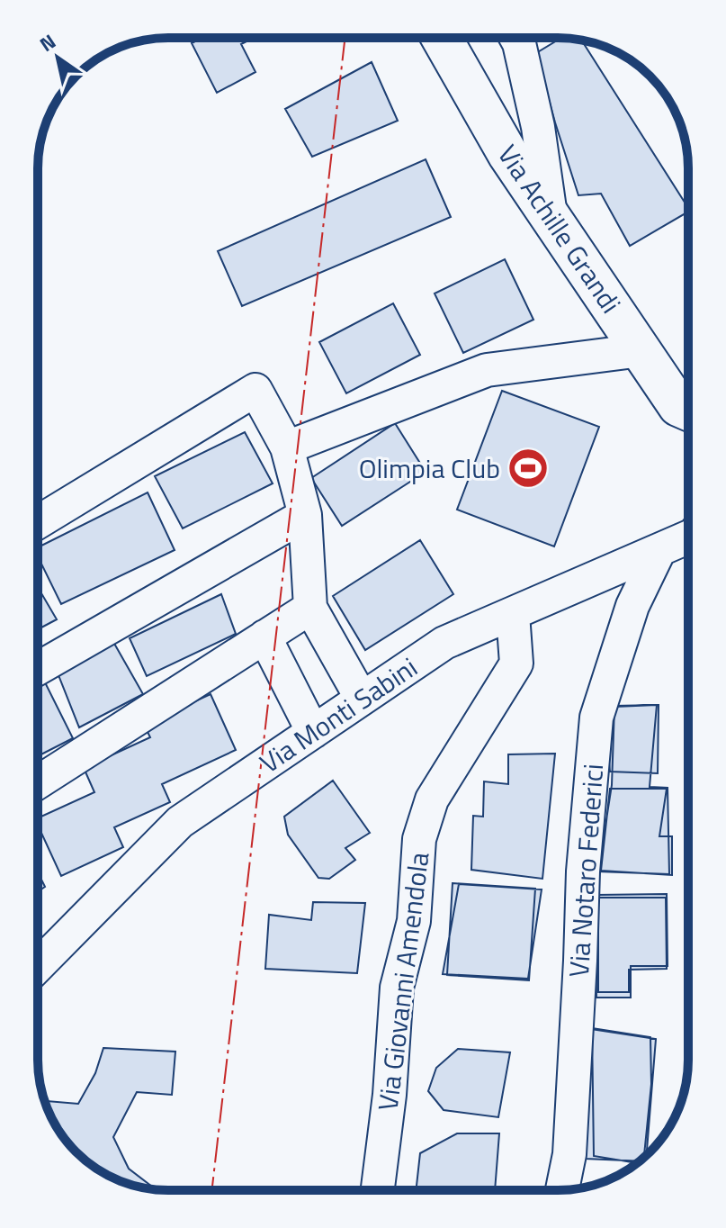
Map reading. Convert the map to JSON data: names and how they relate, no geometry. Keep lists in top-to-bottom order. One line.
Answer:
{"streets":{"main road":["Via Achille Grandi"],"street":["Via Monti Sabini","Via Notaro Federici","Via Giovanni Amendola"]},"crossings":[["Via Monti Sabini","Via Notaro Federici"],["Via Monti Sabini","Via Giovanni Amendola"]],"places":{"sports":["Olimpia Club"]},"north":"top left"}
